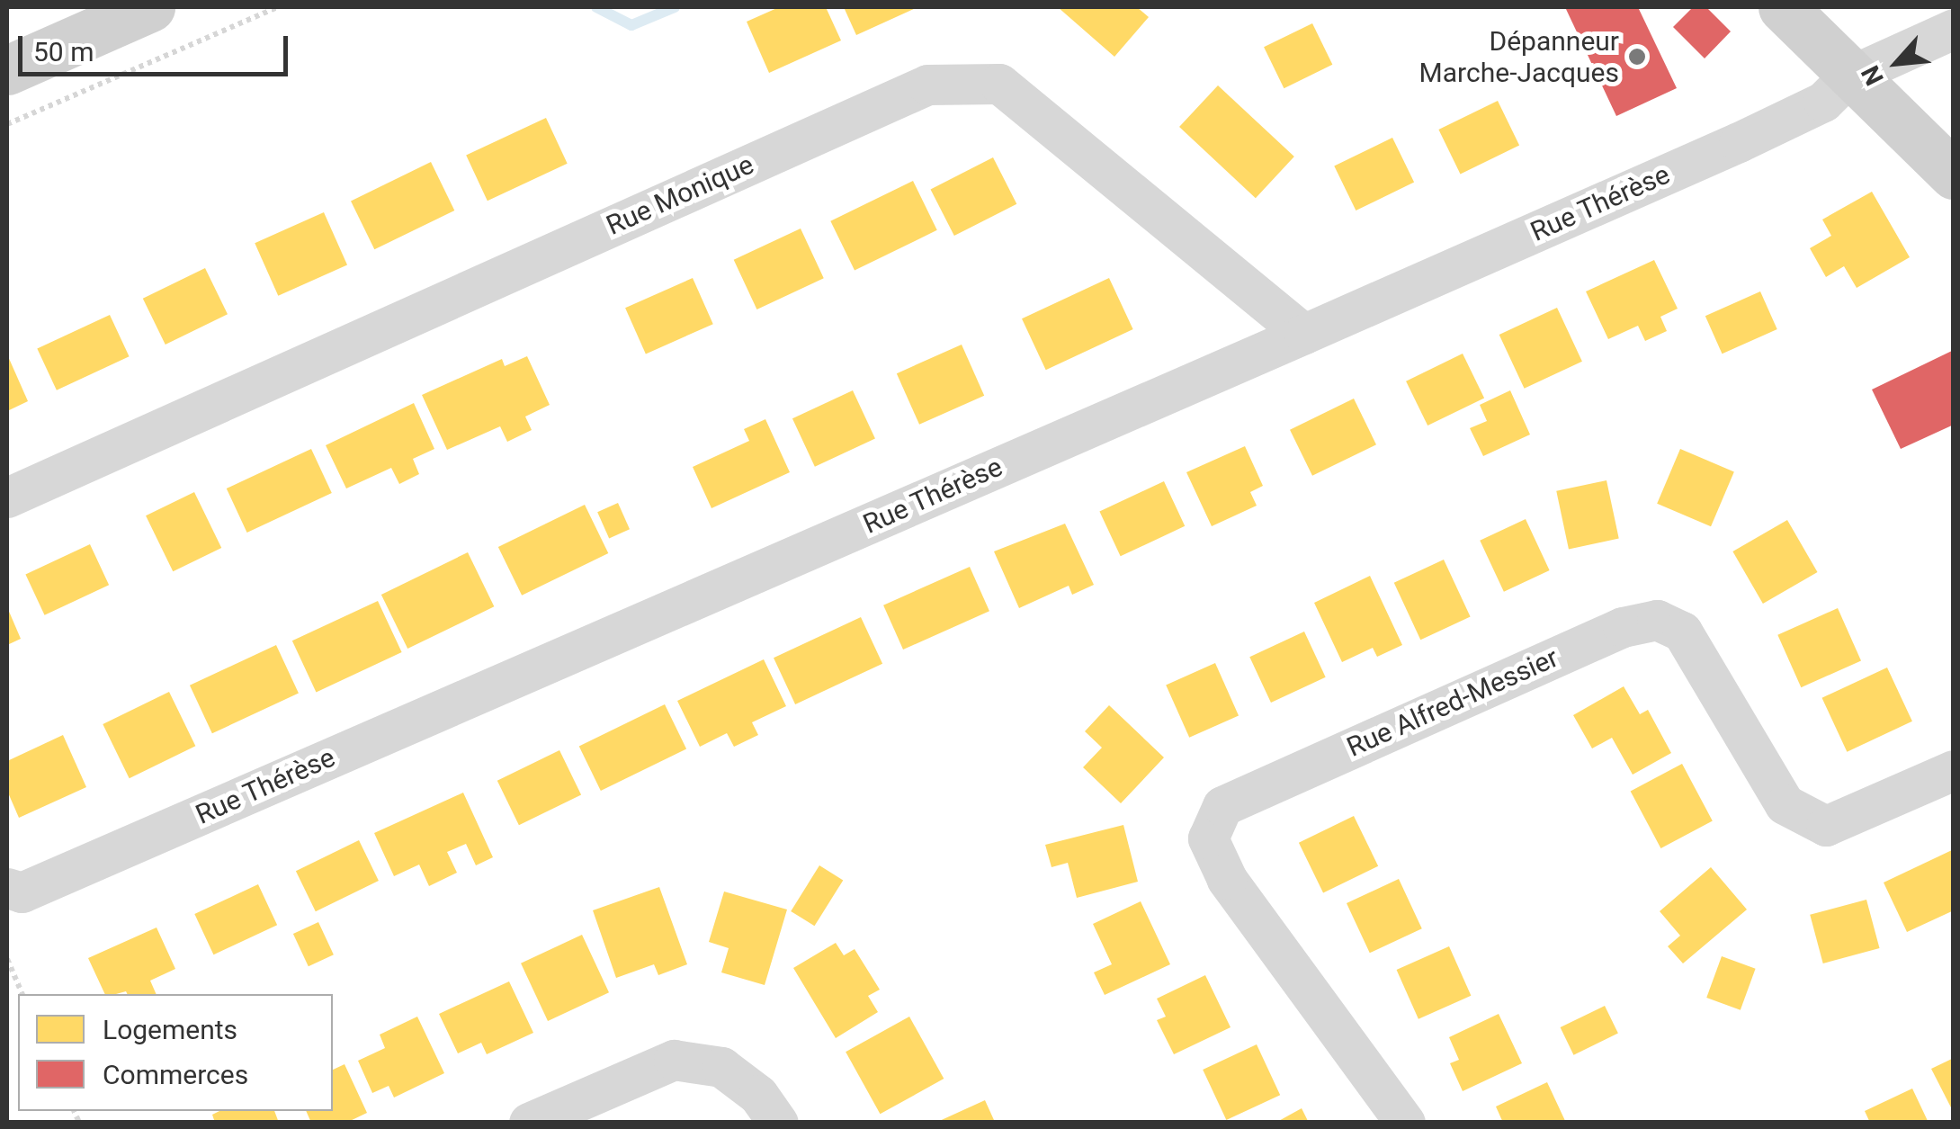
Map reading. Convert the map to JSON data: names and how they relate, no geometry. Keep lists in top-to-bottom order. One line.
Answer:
{"streets":{"street":["Rue Monique","Rue Thérèse","Rue Alfred-Messier"]},"crossings":[["Rue Monique","Rue Thérèse"]],"places":["Dépanneur Marche-Jacques"],"legend":["Logements","Commerces"],"scale_bar":"50 m","north":"bottom left"}
